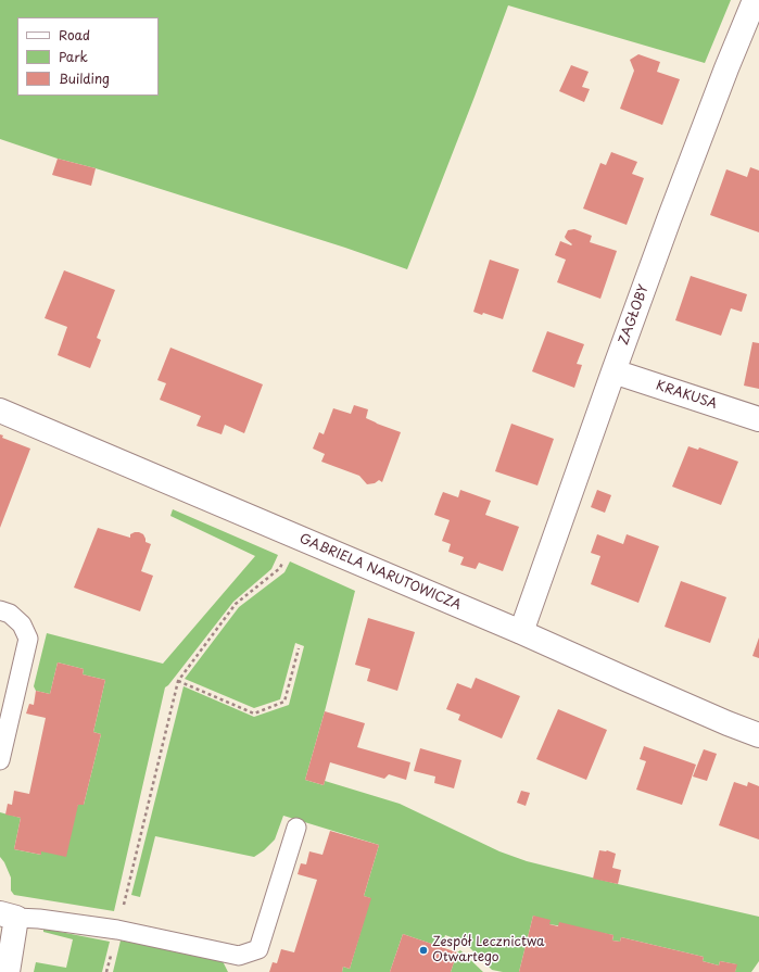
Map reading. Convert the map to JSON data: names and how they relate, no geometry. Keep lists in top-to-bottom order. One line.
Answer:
{"streets":{"street":["ZAGŁOBY","KRAKUSA","GABRIELA NARUTOWICZA"]},"crossings":[["ZAGŁOBY","KRAKUSA"],["ZAGŁOBY","GABRIELA NARUTOWICZA"]],"places":["Zespół Lecznictwa Otwartego"],"legend":["Road","Park","Building"]}
